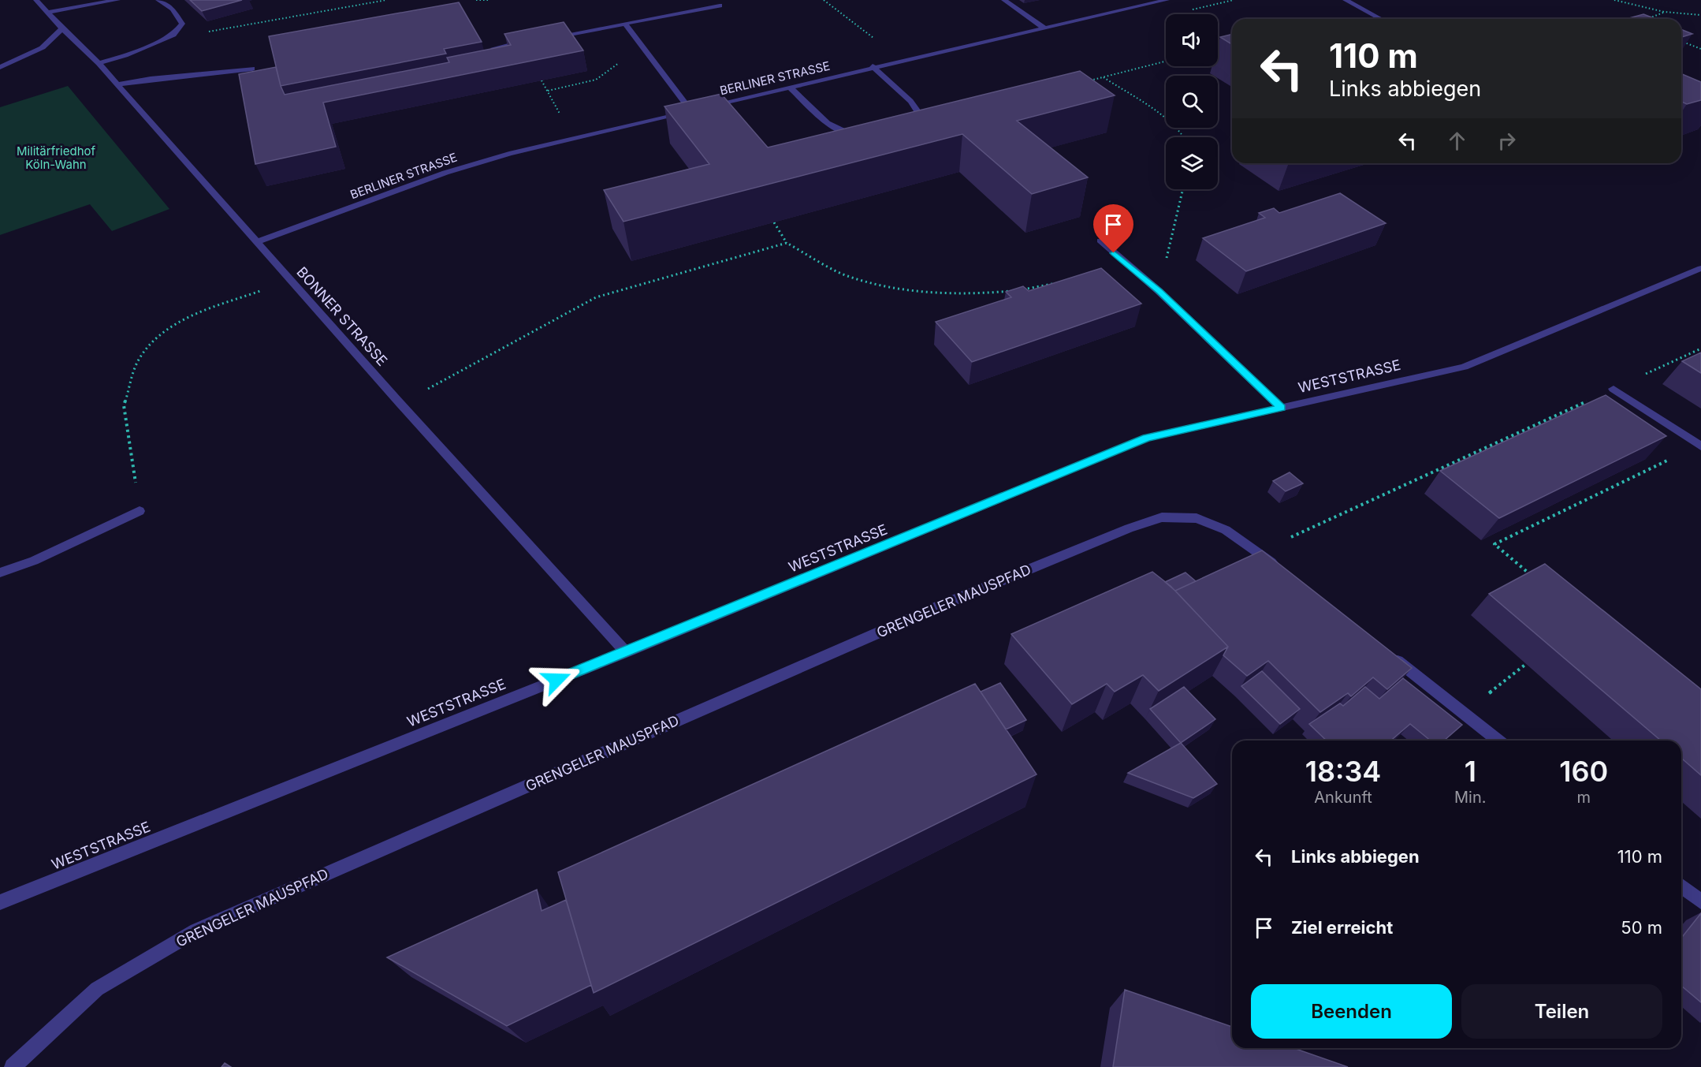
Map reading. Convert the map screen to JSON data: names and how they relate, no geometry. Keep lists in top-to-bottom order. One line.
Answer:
{"streets":{"street":["BERLINER STRASSE","BONNER STRASSE","WESTSTRASSE","GRENGELER MAUSPFAD"]},"crossings":[["BERLINER STRASSE","BONNER STRASSE"],["BONNER STRASSE","WESTSTRASSE"]],"parks":["Militärfriedhof Köln-Wahn"],"page":{"turn":["110 m","Links abbiegen"],"eta":["18:34","Ankunft","1","Min.","160","m"],"list":[{"name":"Links abbiegen","value":"110 m"},{"name":"Ziel erreicht","value":"50 m"}],"buttons":["Beenden","Teilen"]}}
